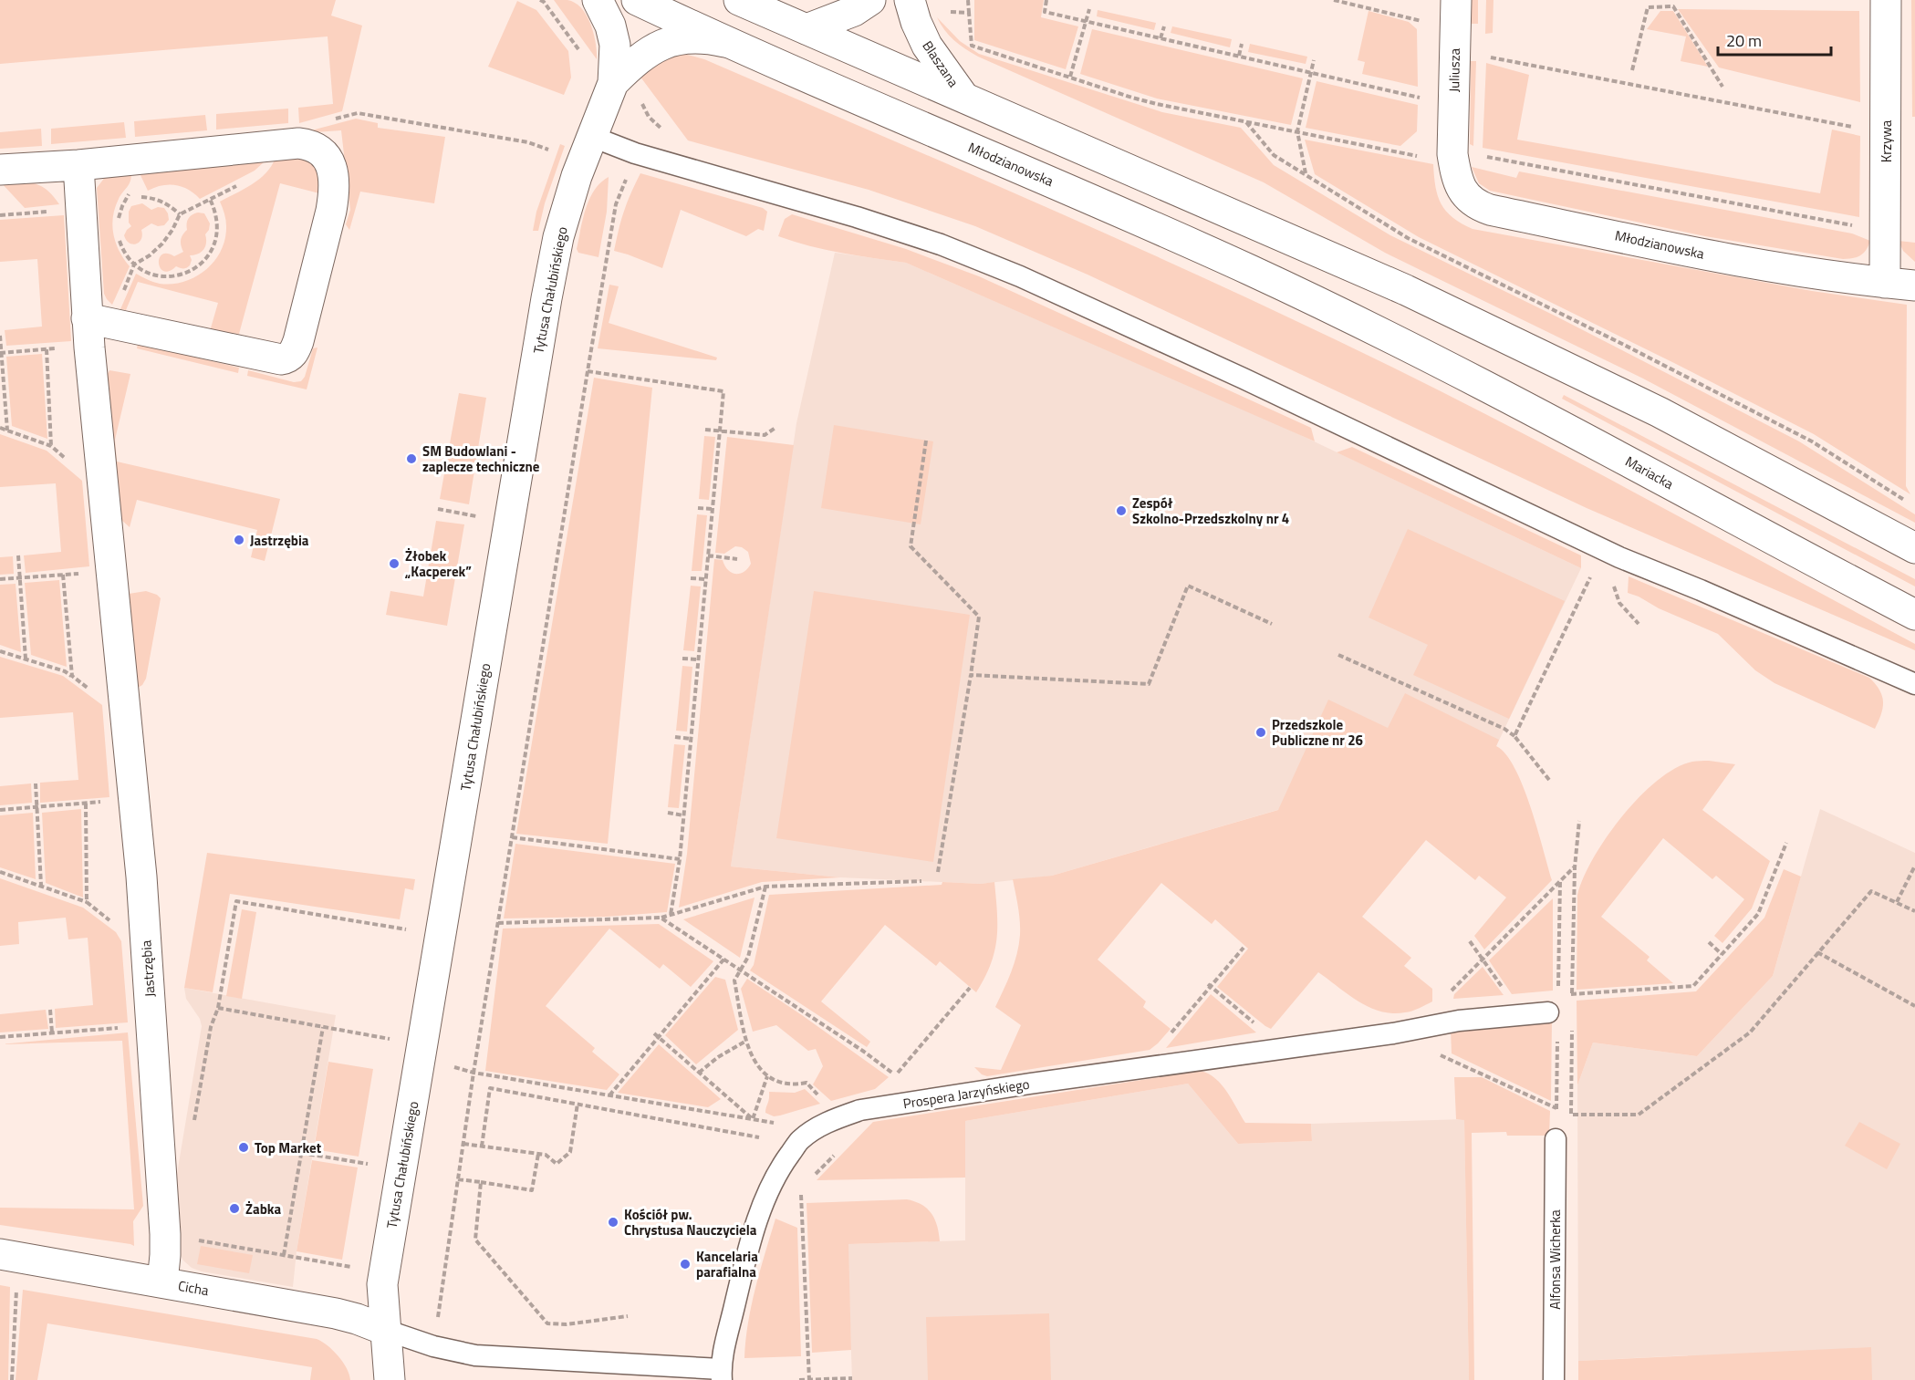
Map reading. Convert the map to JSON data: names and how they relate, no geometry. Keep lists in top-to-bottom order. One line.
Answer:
{"streets":{"street":["Blaszana","Juliusza","Krzywa","Młodzianowska","Tytusa Chałubińskiego","Mariacka","Jastrzębia","Cicha"],"lane":["Prospera Jarzyńskiego","Alfonsa Wicherka"]},"crossings":[["Juliusza","Młodzianowska"],["Krzywa","Młodzianowska"],["Młodzianowska","Tytusa Chałubińskiego"],["Młodzianowska","Mariacka"],["Tytusa Chałubińskiego","Cicha"],["Jastrzębia","Cicha"]],"places":["SM Budowlani - zaplecze techniczne","Zespół Szkolno-Przedszkolny nr 4","Jastrzębia","Żłobek „Kacperek”","Przedszkole Publiczne nr 26","Top Market","Żabka","Kościół pw. Chrystusa Nauczyciela","Kancelaria parafialna"],"scale_bar":"20 m"}
